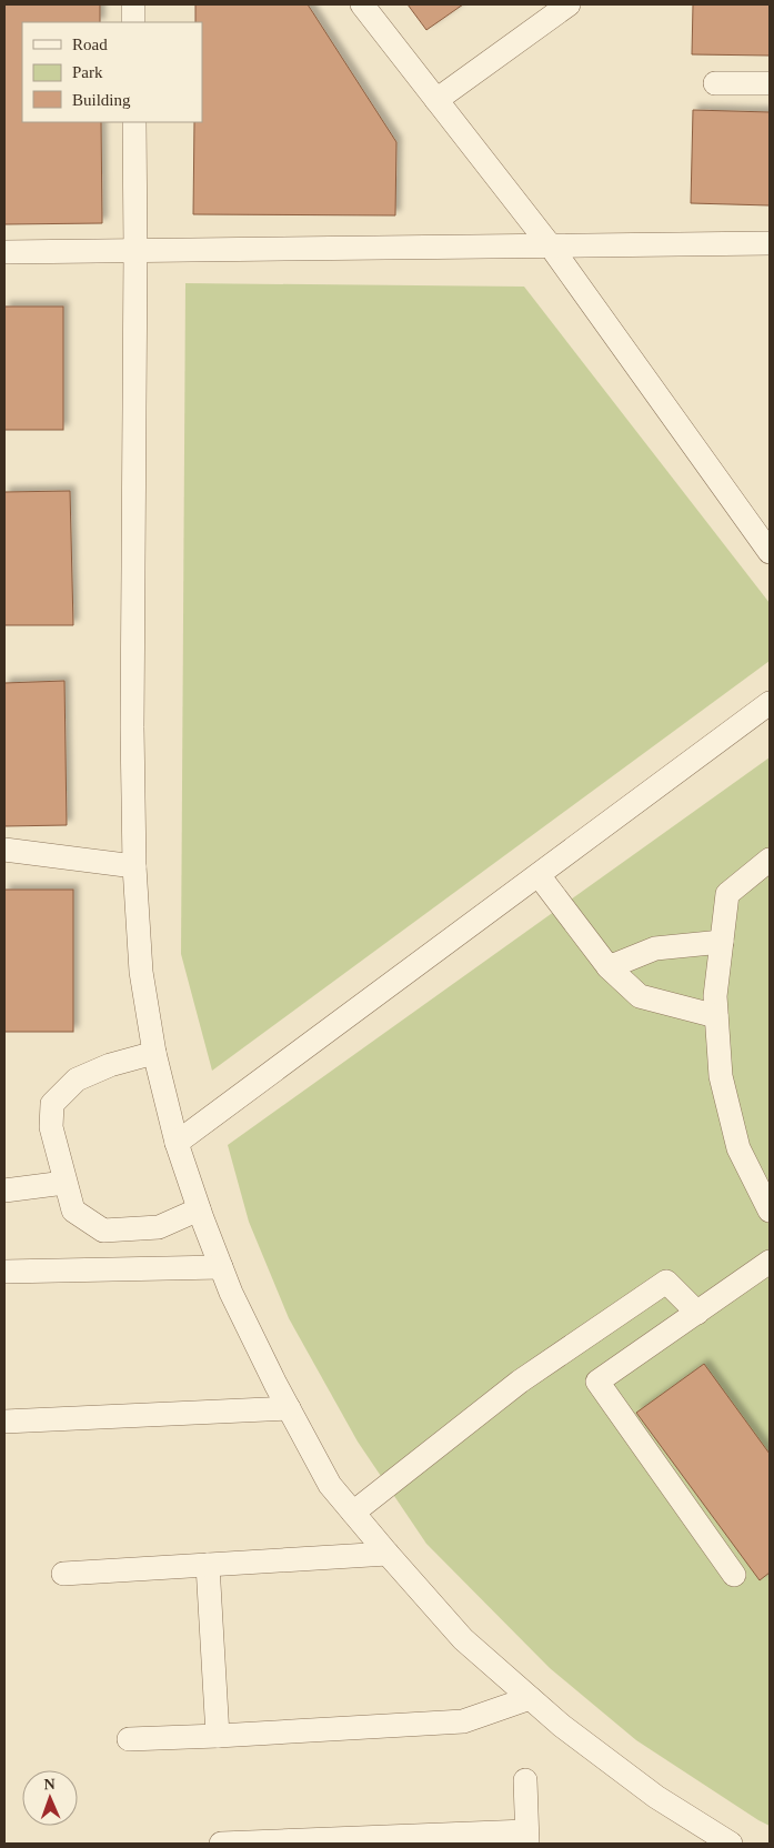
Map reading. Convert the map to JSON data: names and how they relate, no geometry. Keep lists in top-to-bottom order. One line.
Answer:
{"legend":["Road","Park","Building"],"north":"top"}
